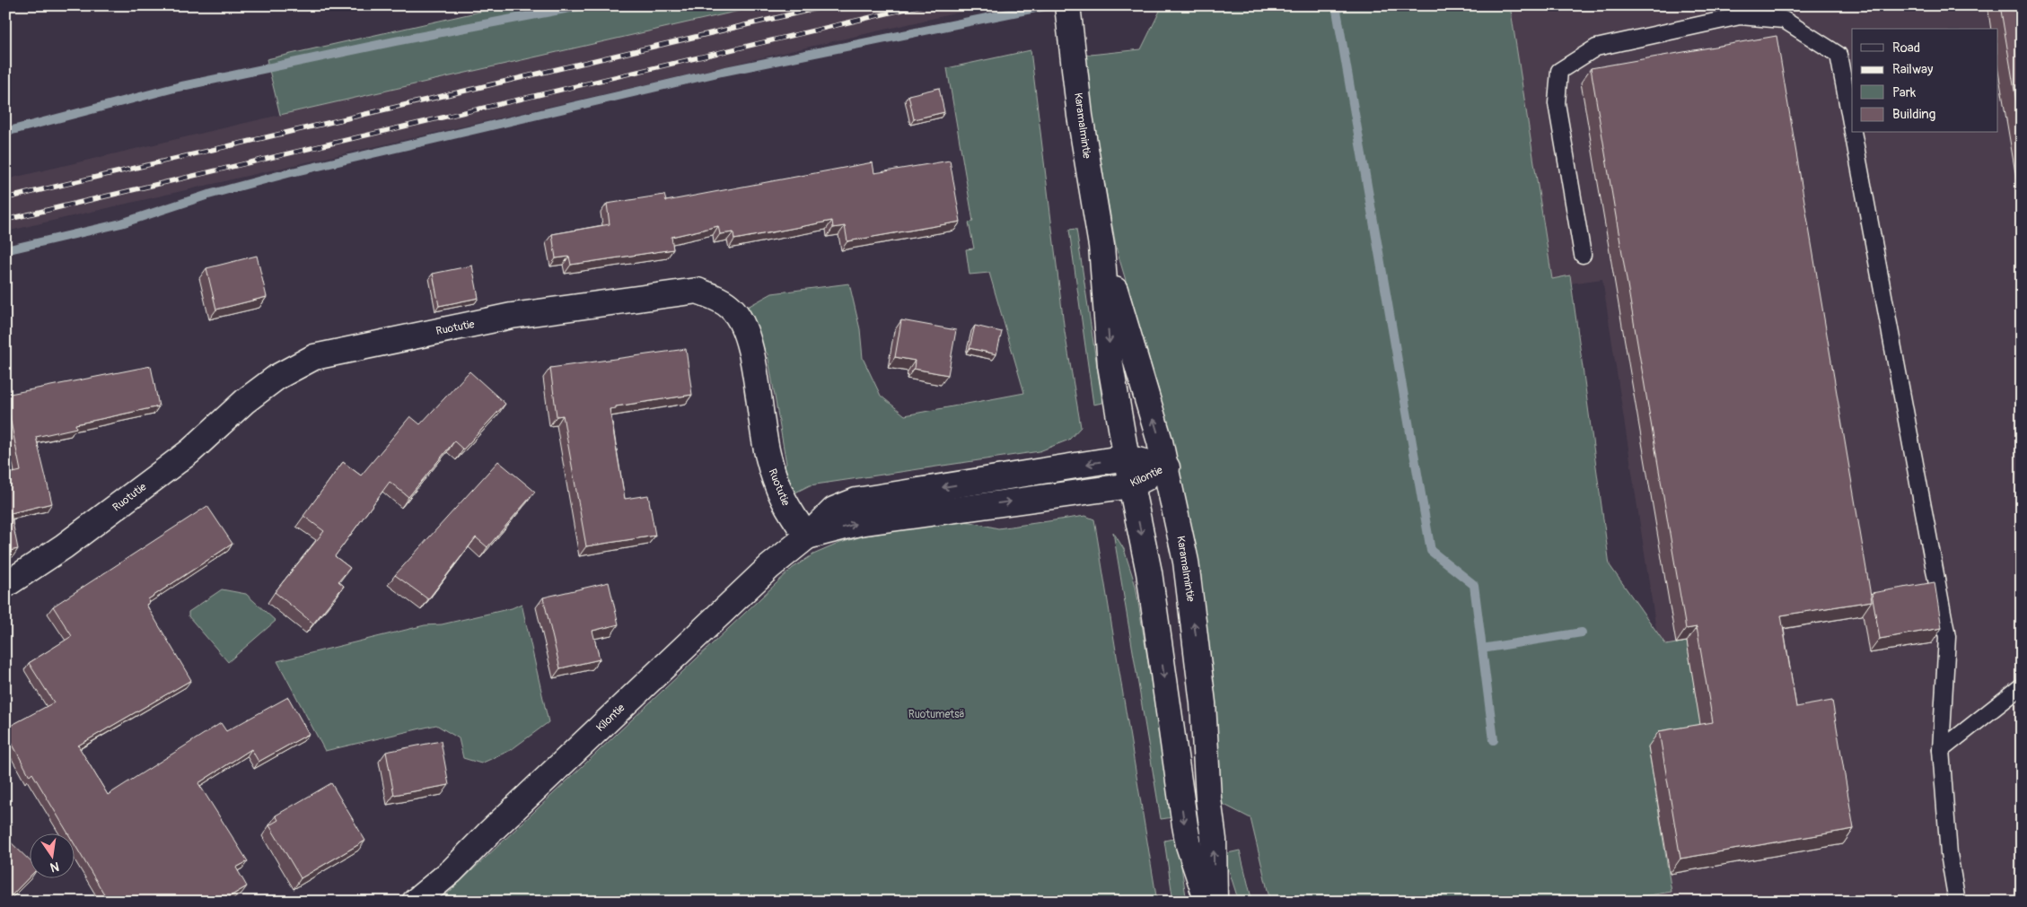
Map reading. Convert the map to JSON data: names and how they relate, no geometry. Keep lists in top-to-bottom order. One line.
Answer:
{"streets":{"street":["Karamalmintie","Ruotutie","Kilontie"]},"crossings":[["Karamalmintie","Kilontie"],["Ruotutie","Kilontie"]],"parks":["Ruotumetsä"],"legend":["Road","Railway","Park","Building"],"north":"bottom"}
